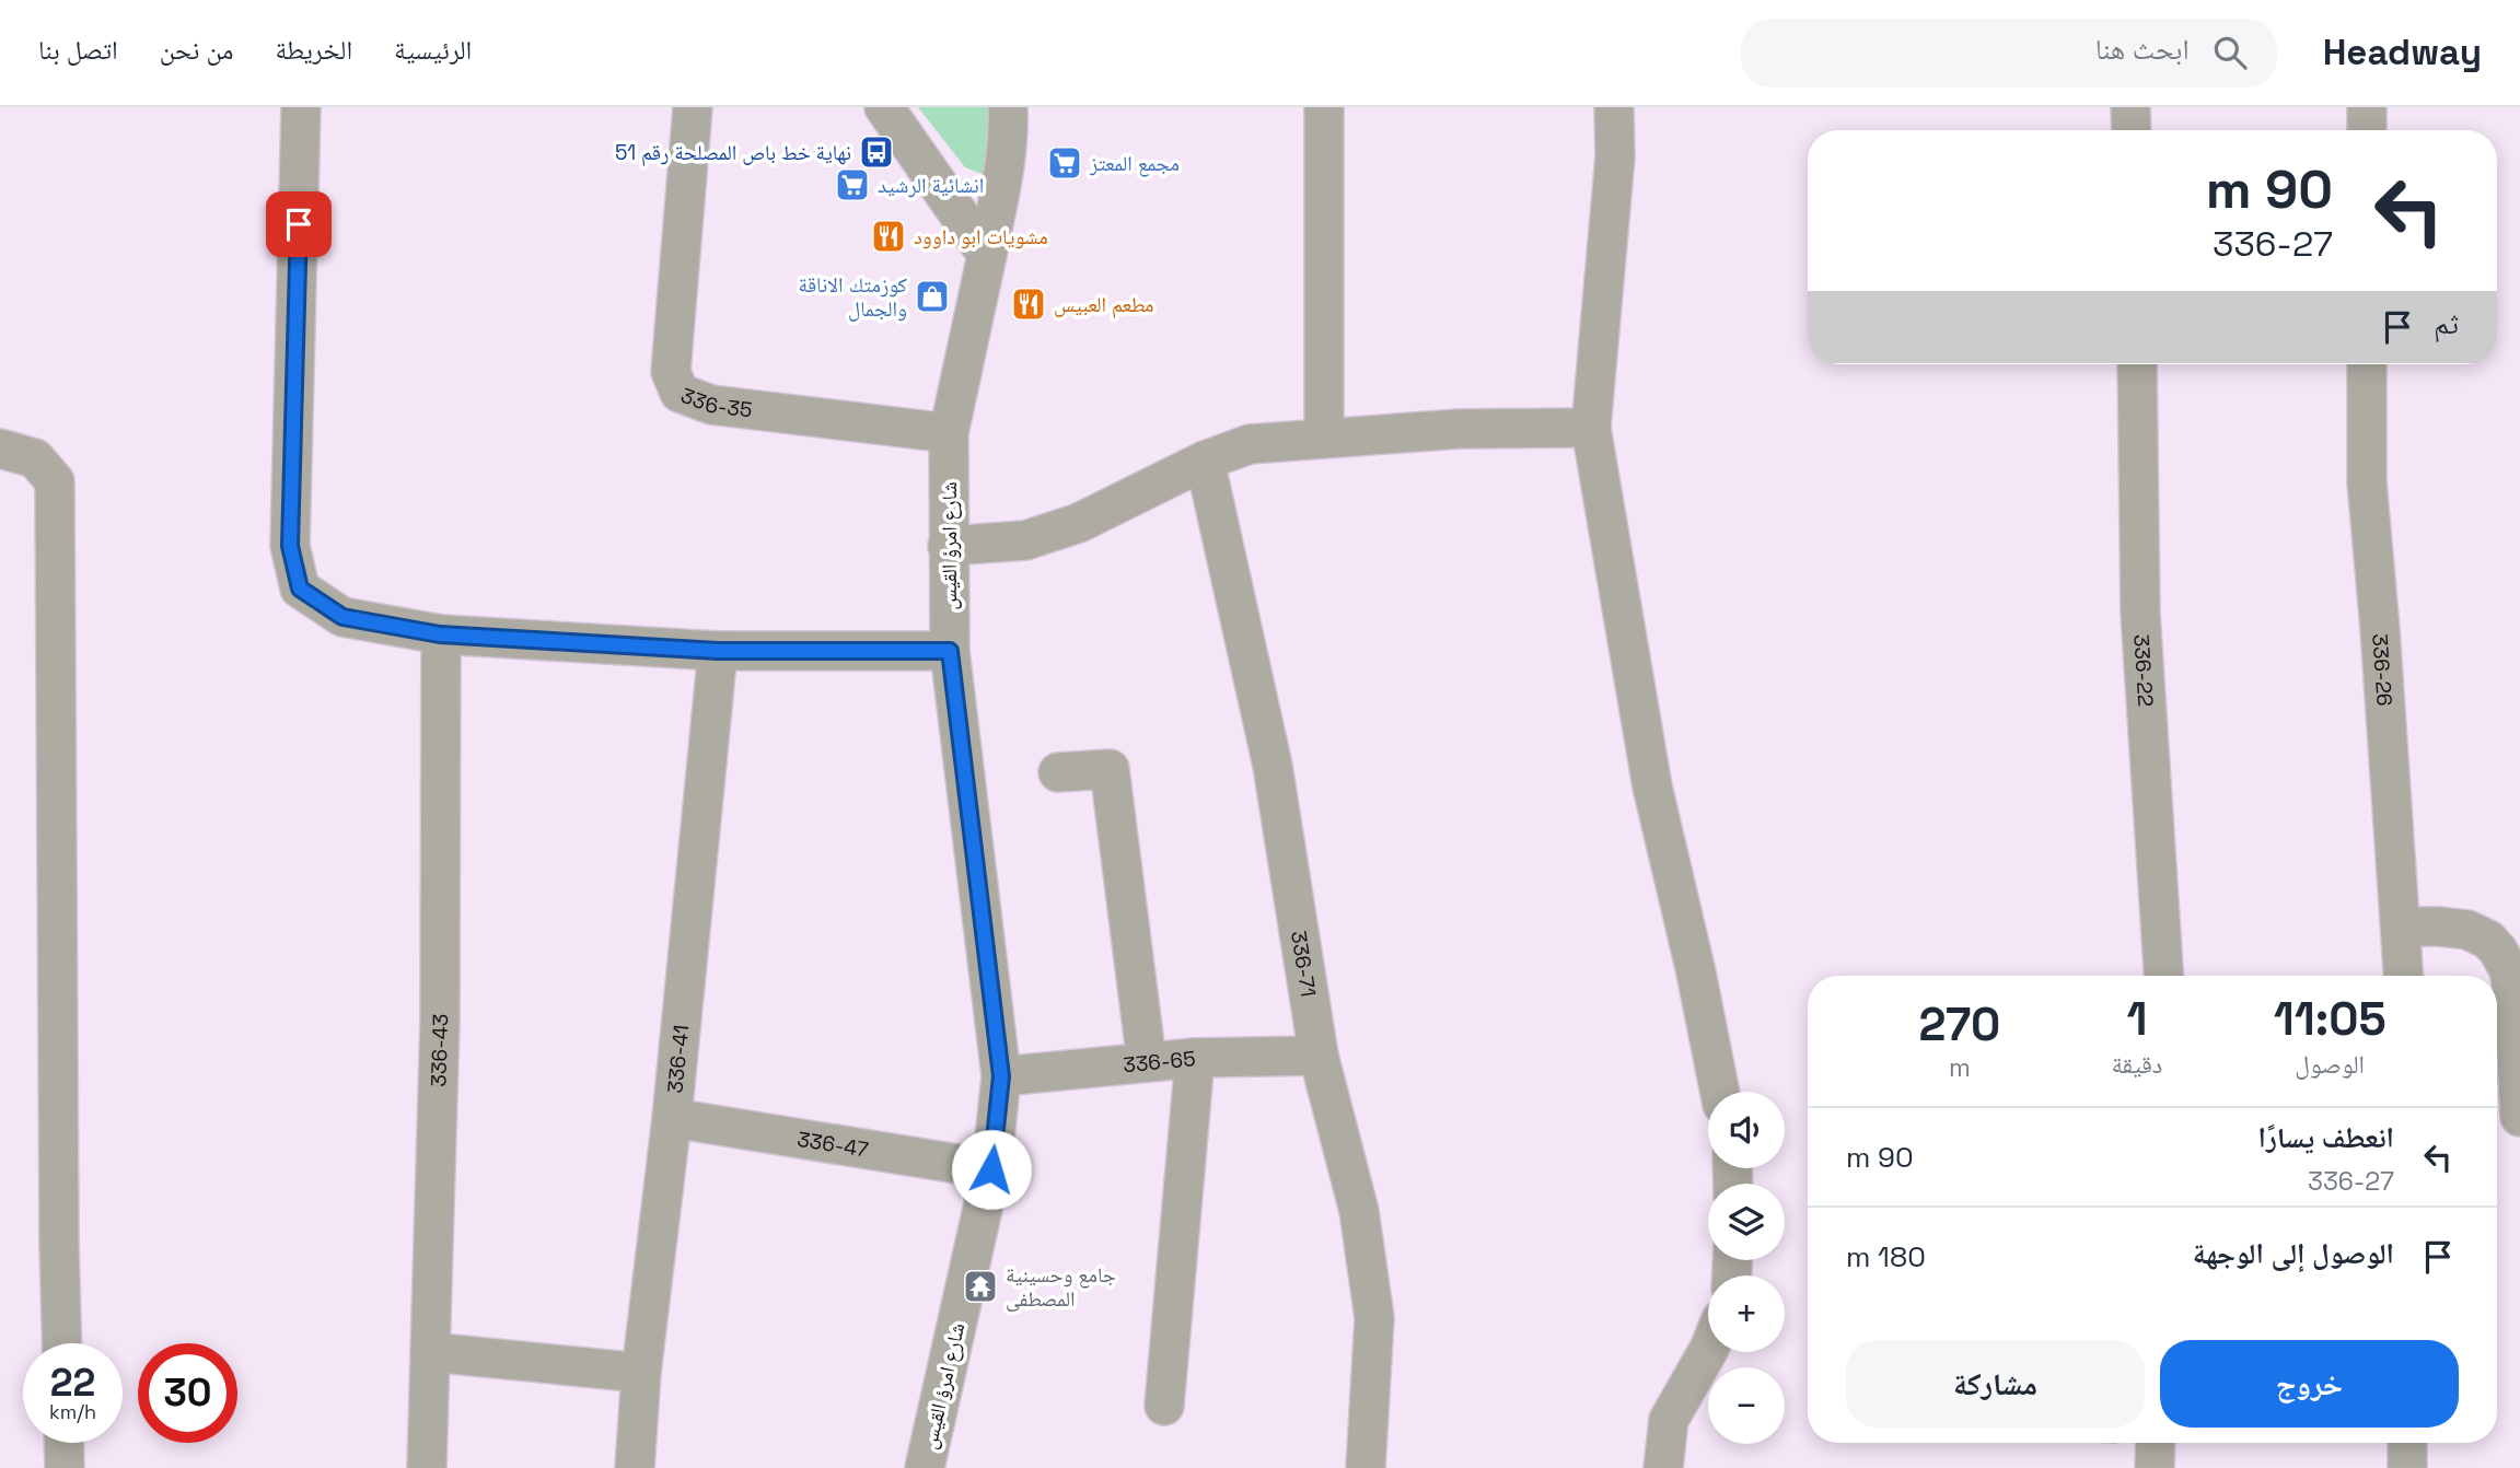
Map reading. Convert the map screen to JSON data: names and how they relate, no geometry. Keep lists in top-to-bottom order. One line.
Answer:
{"streets":{"street":["336-35","شارع امرؤ القيس","336-22","336-26","336-71","336-43","336-41","336-65","336-47"]},"crossings":[["336-35","شارع امرؤ القيس"],["شارع امرؤ القيس","336-65"],["شارع امرؤ القيس","336-47"],["336-71","336-65"],["336-41","336-47"]],"places":{"bus stop":["نهاية خط باص المصلحة رقم 51"],"supermarket":["مجمع المعتز","انشائية الرشيد"],"restaurant":["مشويات ابو داوود","مطعم العبيس"],"shop":["كوزمتك الاناقة والجمال"],"temple":["جامع وحسينية المصطفى"]},"page":{"header":"Headway","search":"ابحث هنا","nav":["الرئيسية","الخريطة","من نحن","اتصل بنا"],"turn":["90 m","336-27"],"then":"ثم","eta":["11:05","الوصول","1","دقيقة","270","m"],"map_buttons":["+","−"],"list":[{"name":"انعطف يسارًا","note":"336-27","value":"90 m"},{"name":"الوصول إلى الوجهة","value":"180 m"}],"buttons":["خروج","مشاركة"],"speed":"22 km/h","limit":"30"}}
